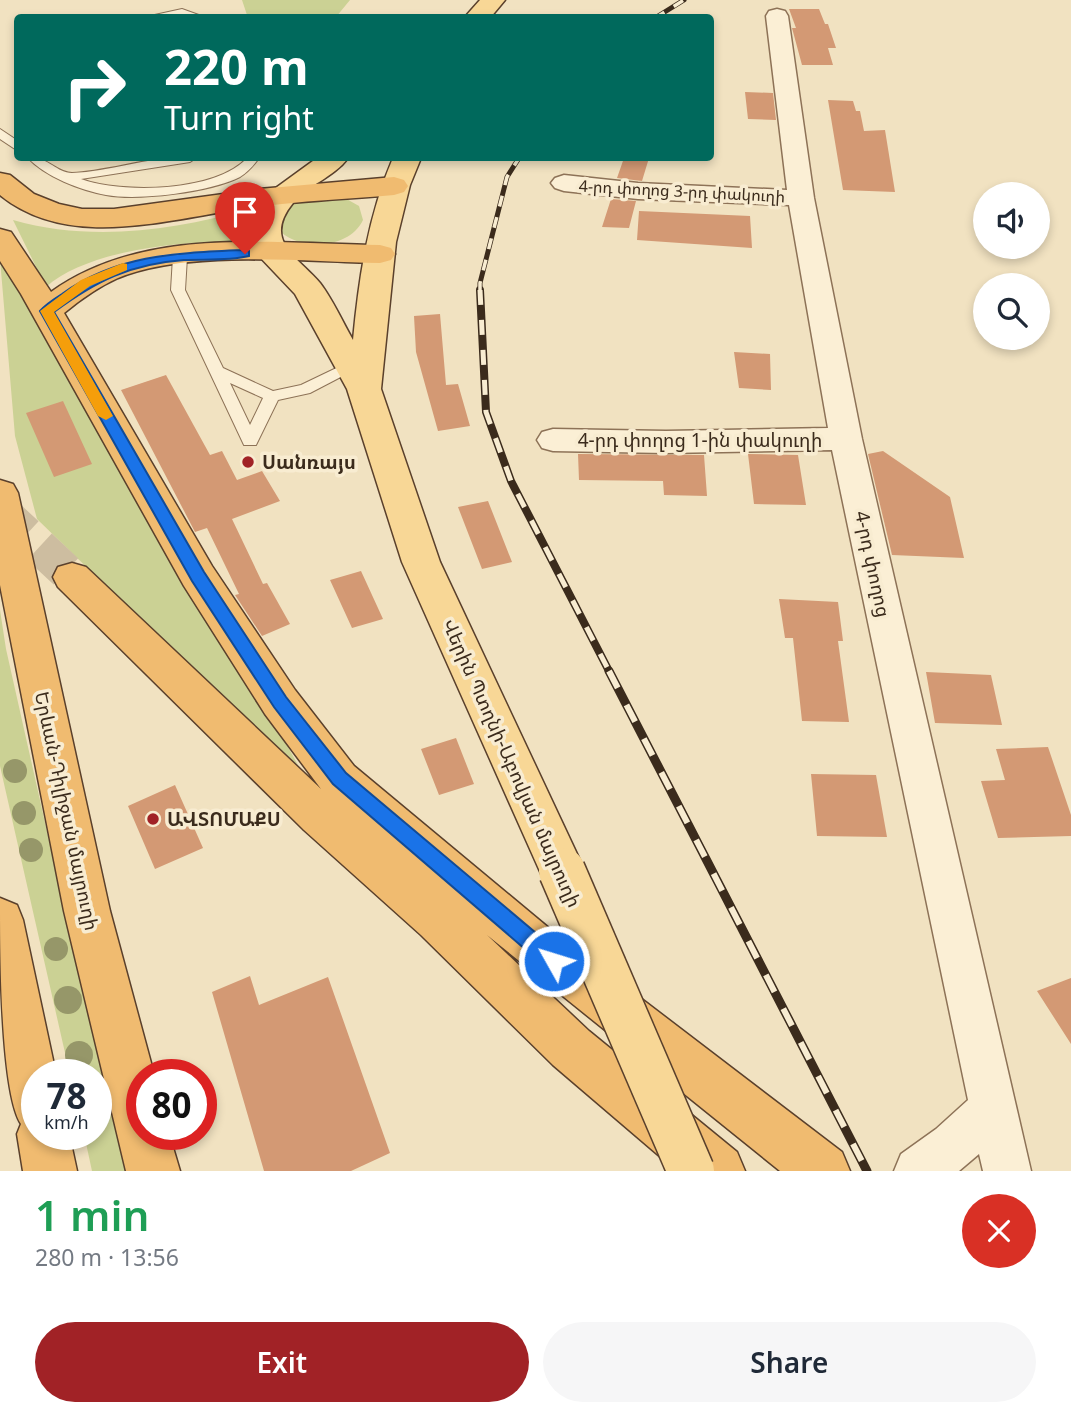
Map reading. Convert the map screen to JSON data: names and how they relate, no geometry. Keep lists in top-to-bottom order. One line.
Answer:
{"streets":{"highway":["Երևան-Դիլիջան մայրուղի"],"main road":["Վերին Պտղնի-Աբովյան մայրուղի"],"street":["4-րդ փողոց 3-րդ փակուղի","4-րդ փողոց 1-ին փակուղի","4-րդ փողոց"]},"crossings":[["4-րդ փողոց 3-րդ փակուղի","4-րդ փողոց"],["4-րդ փողոց 1-ին փակուղի","4-րդ փողոց"]],"places":["Սանռայս","ԱՎՏՈՄԱՔՍ"],"page":{"turn":["220 m","Turn right"],"speed":"78 km/h","limit":"80","heading":["1 min","280 m · 13:56"],"buttons":["Exit","Share"]}}
